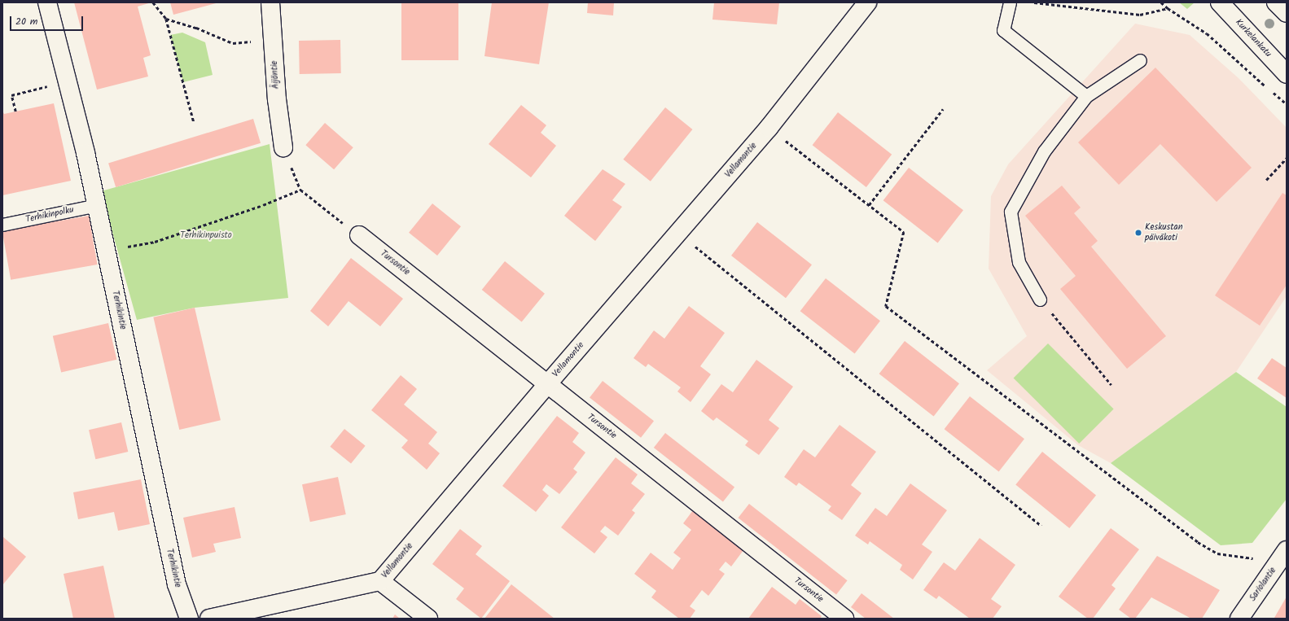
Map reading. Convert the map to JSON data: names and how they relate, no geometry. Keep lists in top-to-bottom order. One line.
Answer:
{"streets":{"street":["Kurkelankatu","Äijöntie","Vellamontie","Tursontie","Terhikintie","Sariolantie"],"lane":["Terhikinpolku"]},"crossings":[["Vellamontie","Tursontie"],["Terhikinpolku","Terhikintie"]],"parks":["Terhikinpuisto"],"places":["Keskustan päiväkoti"],"scale_bar":"20 m"}
